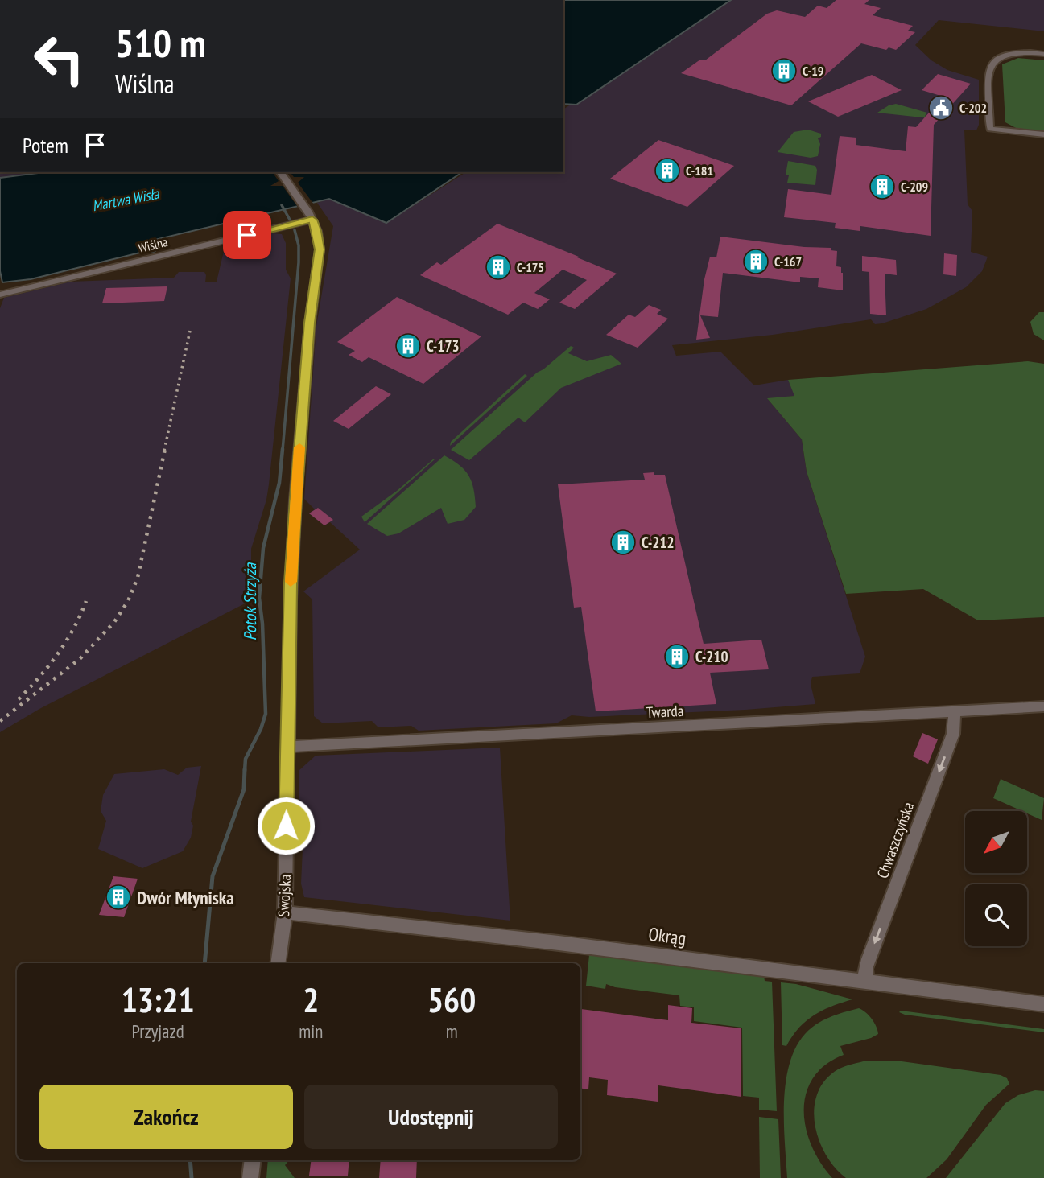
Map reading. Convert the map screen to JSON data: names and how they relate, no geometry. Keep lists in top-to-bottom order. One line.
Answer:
{"streets":{"street":["Wiślna","Twarda","Chwaszczyńska","Swojska","Okrąg"]},"crossings":[["Wiślna","Swojska"],["Twarda","Chwaszczyńska"],["Twarda","Swojska"],["Chwaszczyńska","Okrąg"],["Swojska","Okrąg"]],"one_way":["Chwaszczyńska"],"water":["Martwa Wisła","Potok Strzyża"],"places":{"building":["C-19","C-181","C-209","C-167","C-175","C-173","C-212","C-210","Dwór Młyniska"],"public building":["C-202"]},"north":"bottom left","page":{"turn":["510 m","Wiślna"],"then":"Potem","eta":["13:21","Przyjazd","2","min","560","m"],"buttons":["Zakończ","Udostępnij"]}}
